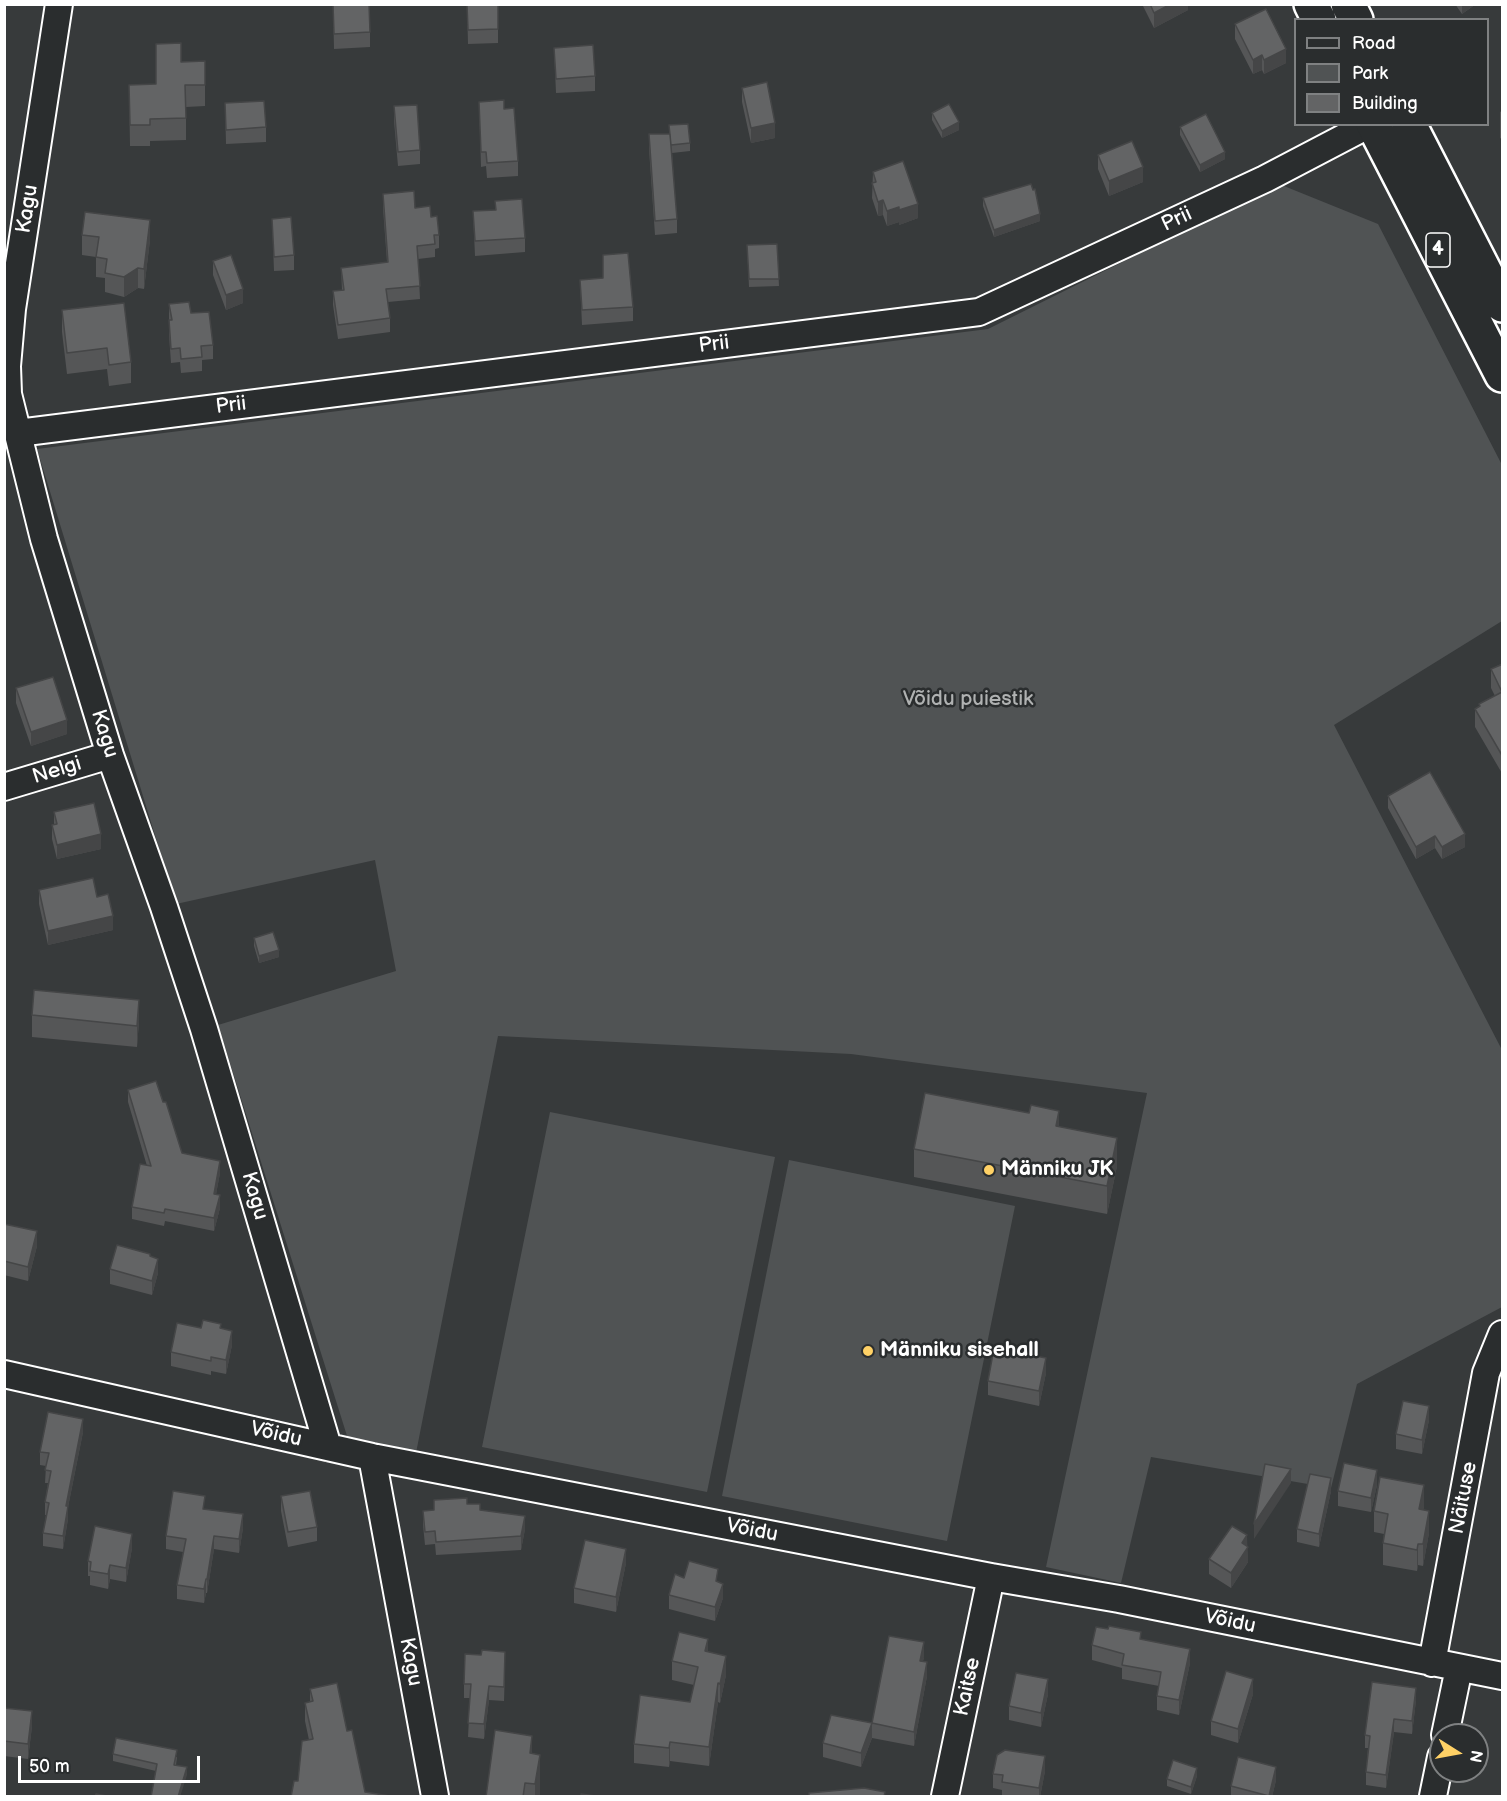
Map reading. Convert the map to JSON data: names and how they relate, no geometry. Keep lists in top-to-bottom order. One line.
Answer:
{"streets":{"highway":["4"],"street":["Kagu","Prii","Nelgi","Võidu","Näituse","Kaitse"]},"crossings":[["Kagu","Prii"],["Kagu","Nelgi"],["Kagu","Võidu"],["Võidu","Näituse"],["Võidu","Kaitse"]],"parks":["Võidu puiestik"],"places":["Männiku JK","Männiku sisehall"],"legend":["Road","Park","Building"],"scale_bar":"50 m","north":"right"}
